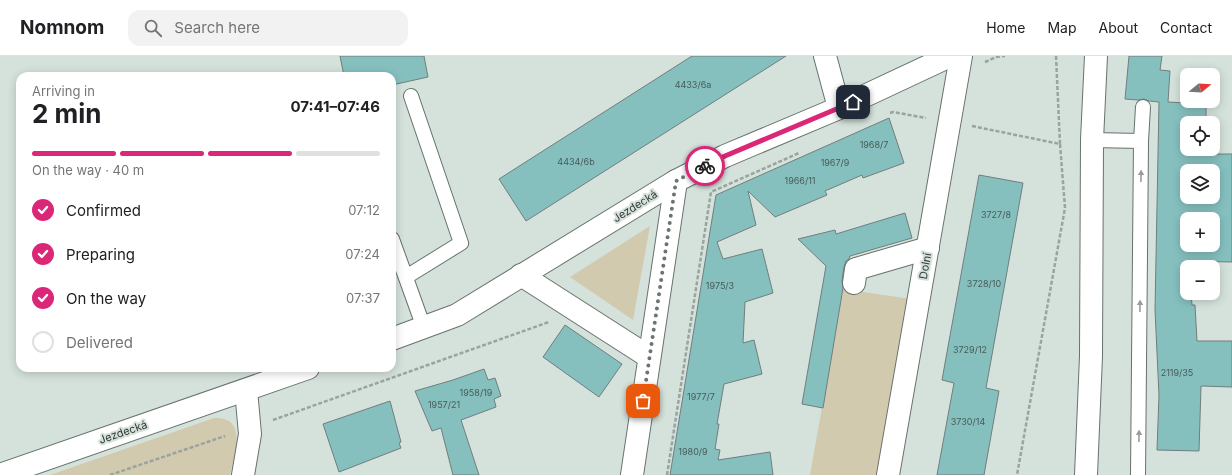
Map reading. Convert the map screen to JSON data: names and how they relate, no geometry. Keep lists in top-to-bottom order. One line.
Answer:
{"streets":{"street":["Jezdecká","Dolní"]},"house_numbers":["4433/6a","1968/7","4434/6b","1967/9","1966/11","3727/8","3728/10","1975/3","3729/12","2119/35","1958/19","1977/7","1957/21","3730/14","1980/9"],"north":"right","page":{"header":"Nomnom","search":"Search here","nav":["Home","Map","About","Contact"],"map_buttons":["+","−"],"heading":["2 min","Arriving in","07:41–07:46"],"bar":"On the way · 40 m","list":[["Confirmed","07:12"],["Preparing","07:24"],["On the way","07:37"],"Delivered"]}}
